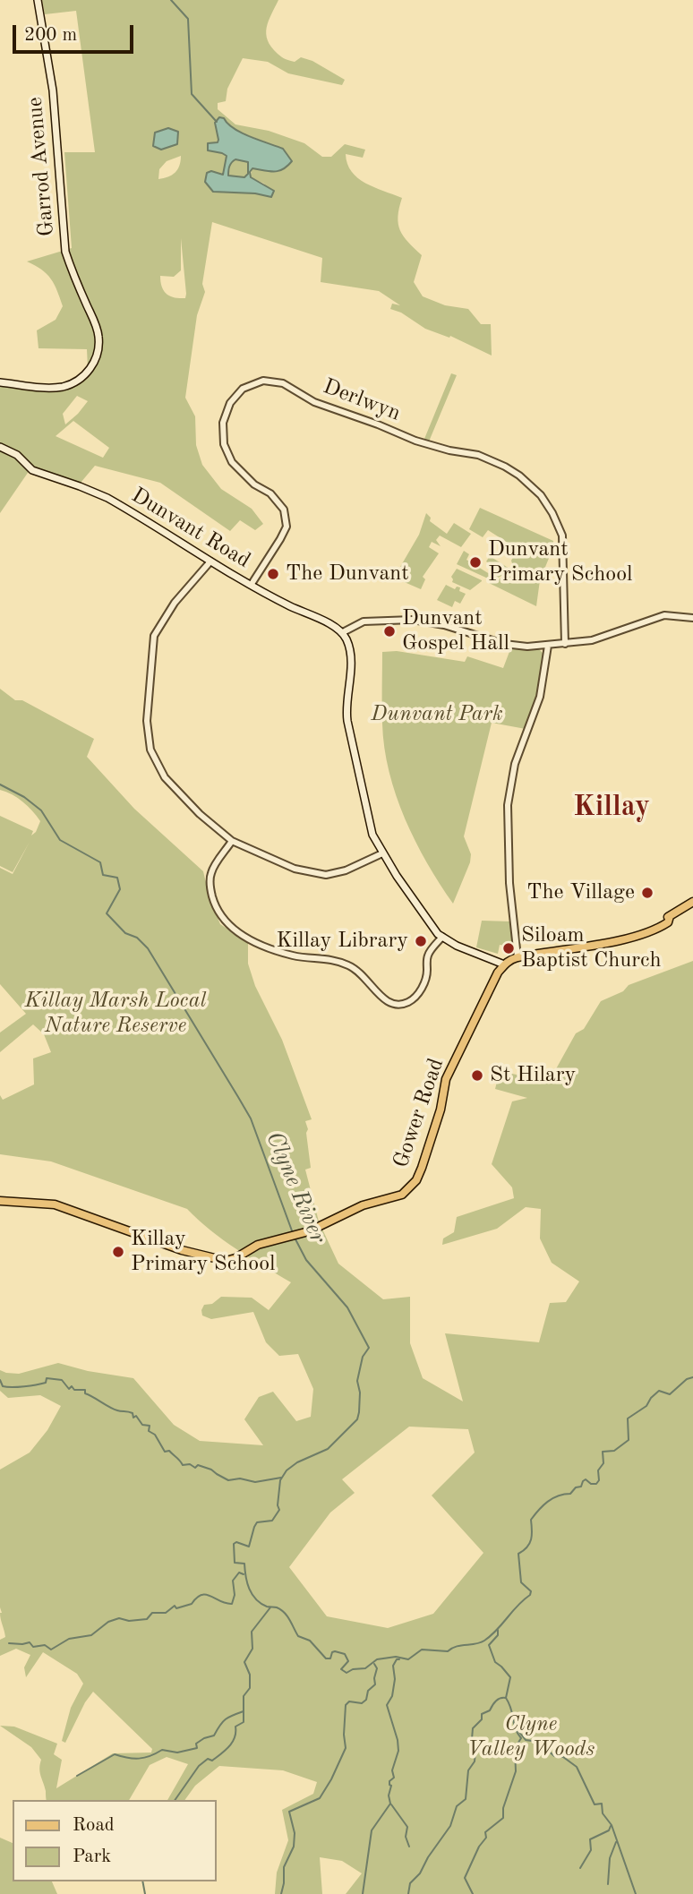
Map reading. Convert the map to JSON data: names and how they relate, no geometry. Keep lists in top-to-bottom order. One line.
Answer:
{"streets":{"main road":["Garrod Avenue","Dunvant Road","Gower Road"],"street":["Derlwyn"]},"crossings":[["Derlwyn","Dunvant Road"]],"districts":["Killay"],"water":["Clyne River"],"parks":["Dunvant Park","Killay Marsh Local Nature Reserve","Clyne Valley Woods"],"places":["Dunvant Primary School","The Dunvant","Dunvant Gospel Hall","The Village","Killay Library","Siloam Baptist Church","St Hilary","Killay Primary School"],"legend":["Road","Park"],"scale_bar":"200 m"}
